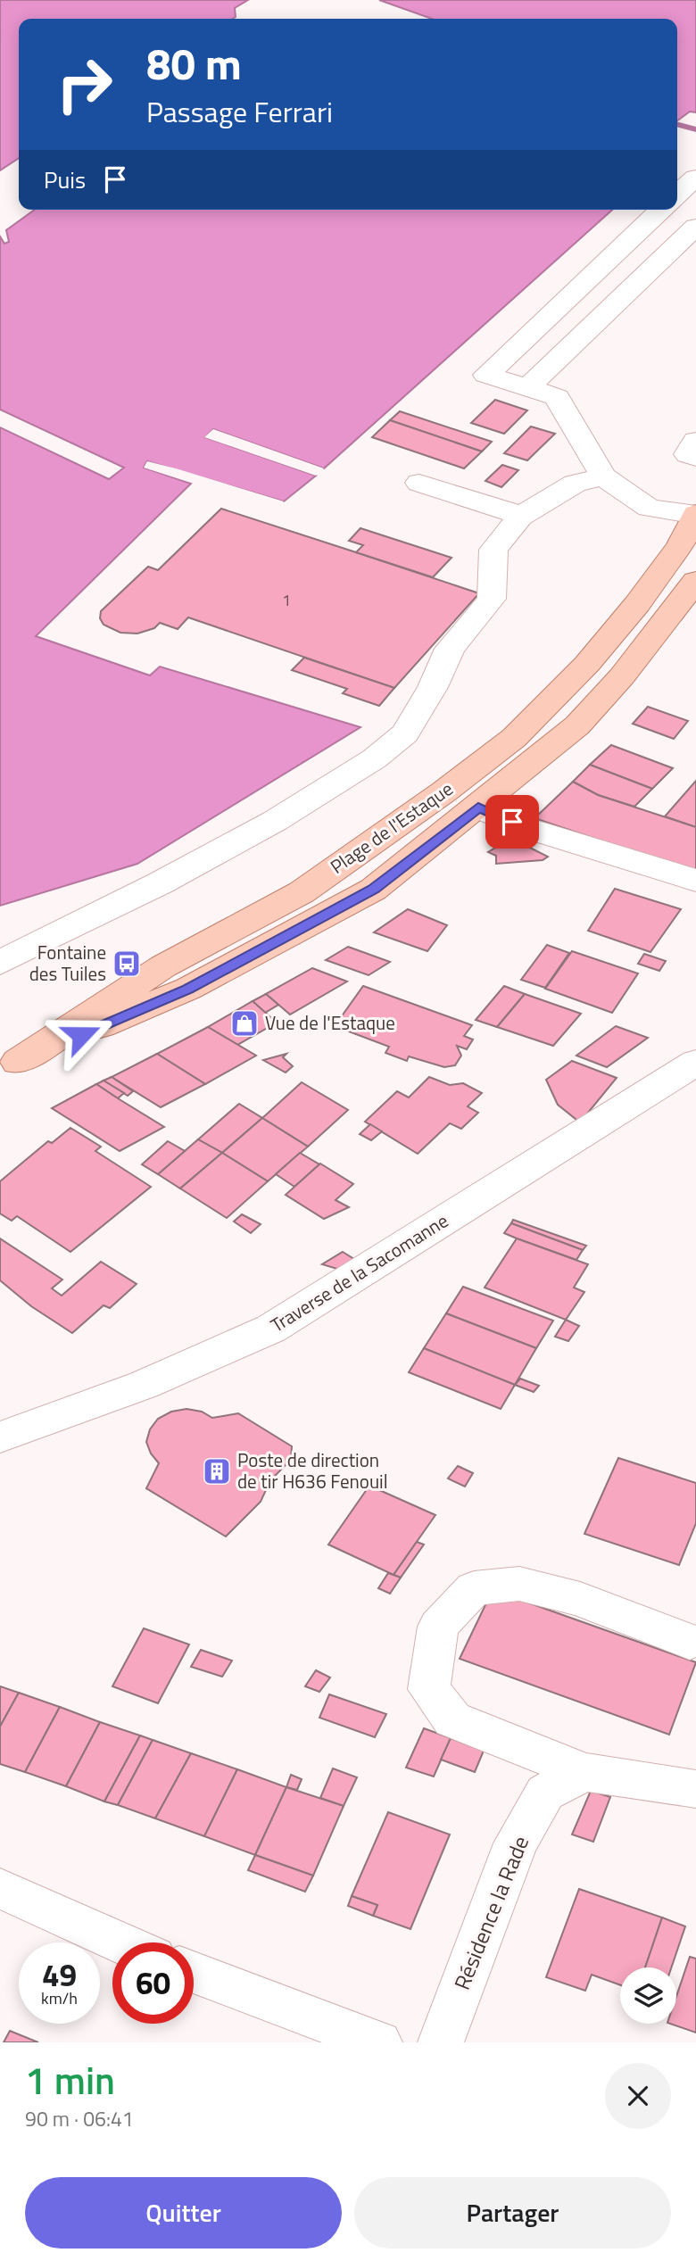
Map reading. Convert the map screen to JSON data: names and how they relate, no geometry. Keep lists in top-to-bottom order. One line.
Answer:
{"streets":{"main road":["Plage de l'Estaque"],"street":["Traverse de la Sacomanne","Résidence la Rade"]},"places":{"bus stop":["Fontaine des Tuiles"],"shop":["Vue de l'Estaque"],"building":["Poste de direction de tir H636 Fenouil"]},"house_numbers":["1"],"page":{"turn":["80 m","Passage Ferrari"],"then":"Puis","speed":"49 km/h","limit":"60","heading":["1 min","90 m · 06:41"],"buttons":["Quitter","Partager"]}}
